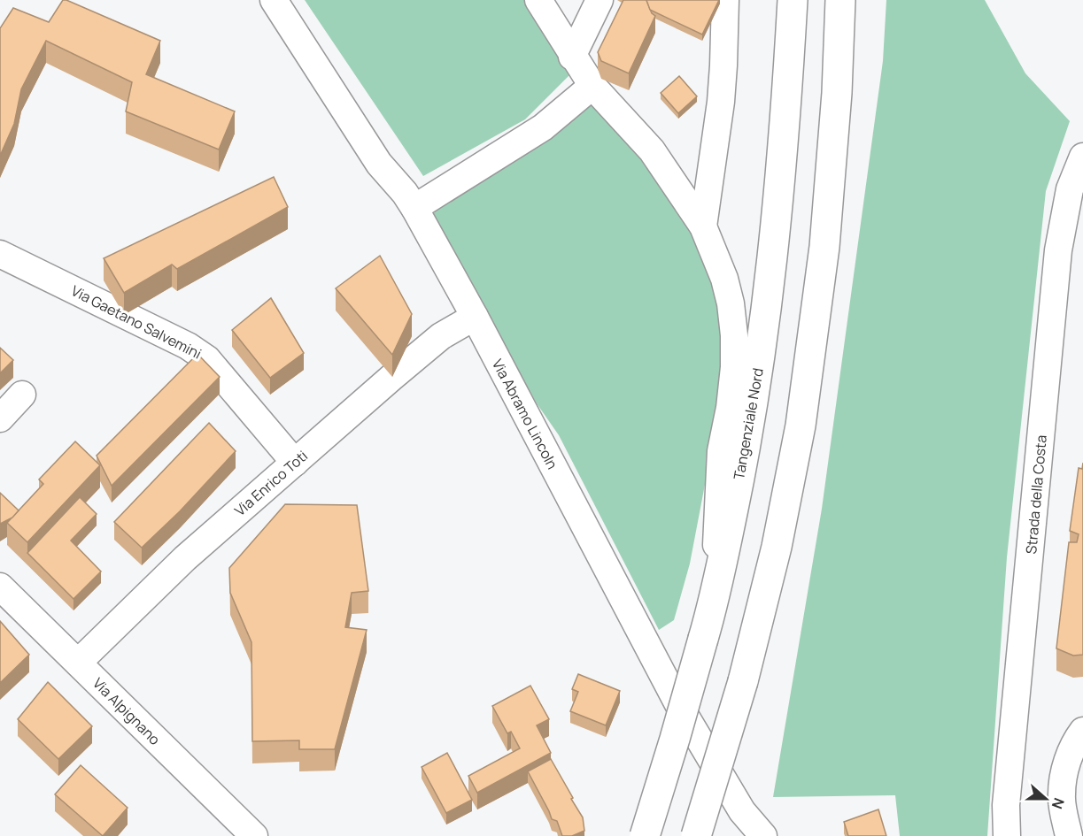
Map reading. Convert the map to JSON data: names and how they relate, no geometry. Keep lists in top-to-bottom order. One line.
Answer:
{"streets":{"highway":["Tangenziale Nord"],"street":["Via Gaetano Salvemini","Via Abramo Lincoln","Via Enrico Toti","Strada della Costa","Via Alpignano"]},"crossings":[["Via Gaetano Salvemini","Via Enrico Toti"],["Via Abramo Lincoln","Via Enrico Toti"],["Via Enrico Toti","Via Alpignano"]],"north":"right"}
